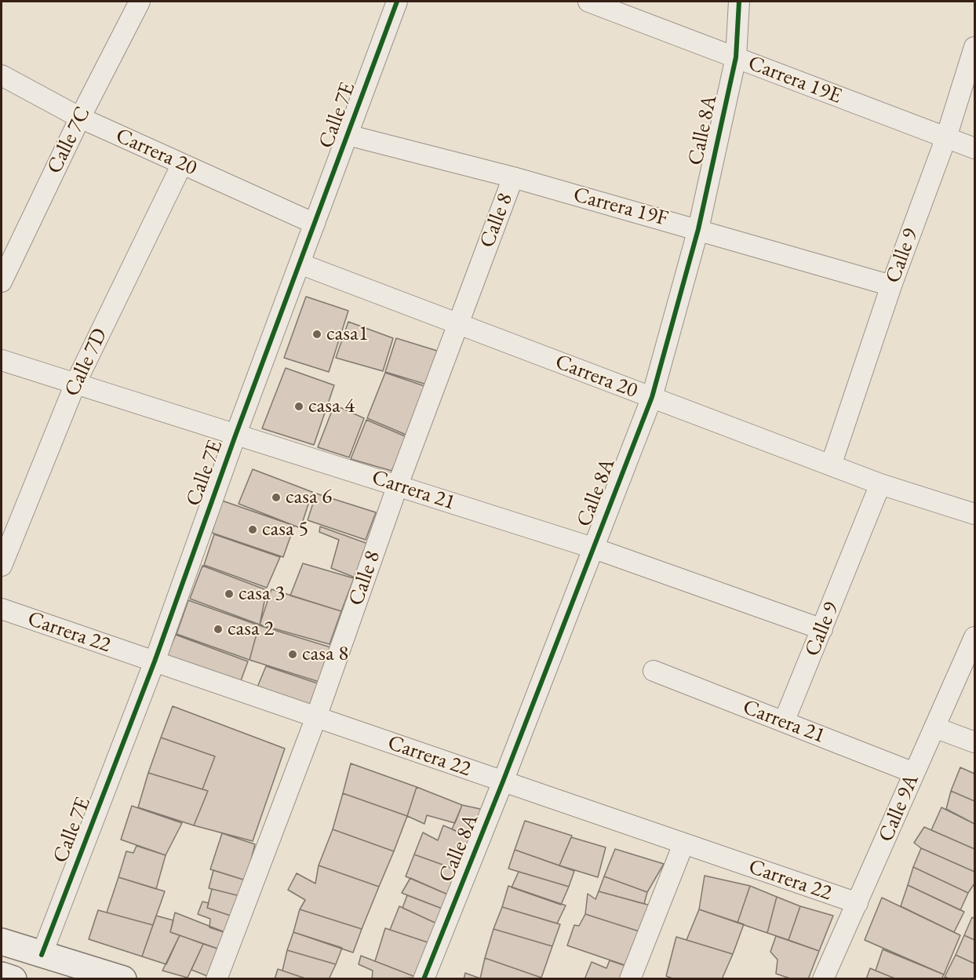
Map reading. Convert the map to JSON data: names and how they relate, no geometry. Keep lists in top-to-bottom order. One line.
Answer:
{"streets":{"street":["Carrera 19E","Calle 7E","Calle 8A","Calle 7C","Carrera 20","Carrera 19F","Calle 8","Calle 9","Calle 7D","Carrera 21","Carrera 22","Calle 9A"]},"crossings":[["Carrera 19E","Calle 8A"],["Carrera 19E","Calle 9"],["Calle 7E","Carrera 20"],["Calle 7E","Carrera 19F"],["Calle 7E","Carrera 21"],["Calle 7E","Carrera 22"],["Calle 8A","Carrera 20"],["Calle 8A","Carrera 19F"],["Calle 8A","Carrera 21"],["Calle 8A","Carrera 22"],["Calle 7C","Carrera 20"],["Carrera 20","Calle 8"],["Carrera 20","Calle 9"],["Carrera 20","Calle 7D"],["Carrera 19F","Calle 8"],["Carrera 19F","Calle 9"],["Calle 8","Carrera 21"],["Calle 8","Carrera 22"],["Calle 9","Carrera 21"],["Calle 7D","Carrera 21"],["Carrera 21","Calle 9A"],["Carrera 22","Calle 9A"]],"places":["casa1","casa 4","casa 6","casa 5","casa 3","casa 2","casa 8"]}
